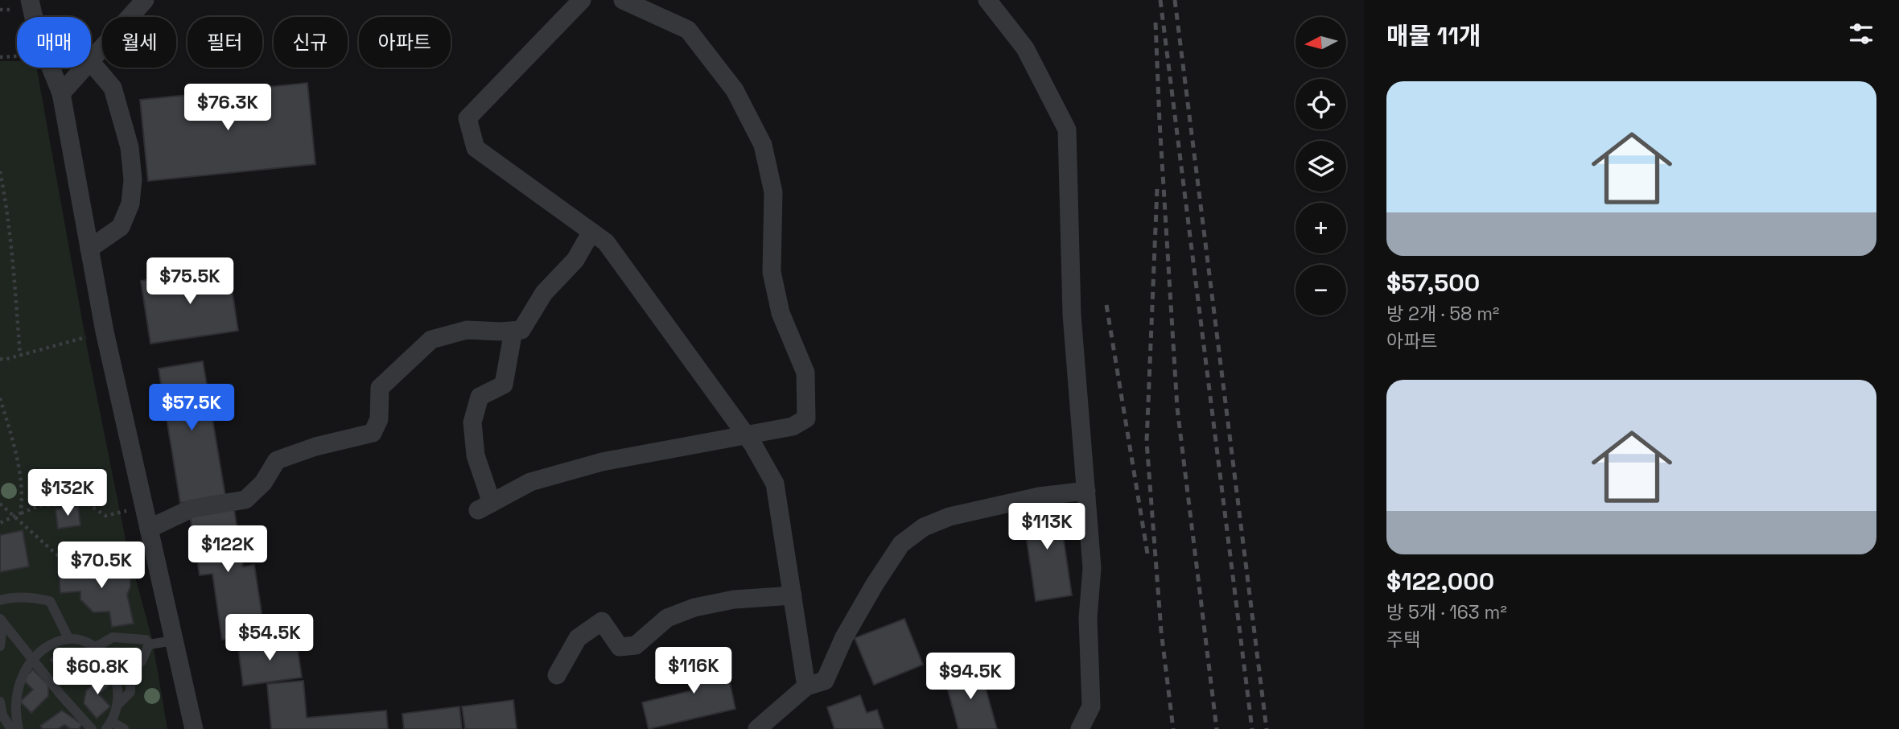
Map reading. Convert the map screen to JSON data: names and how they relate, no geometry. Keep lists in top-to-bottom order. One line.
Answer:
{"north":"left","page":{"heading":"매물 11개","map_buttons":["+","−"],"chip":["매매","월세","필터","신규","아파트"],"list":[{"name":"$57,500","note":"방 2개 · 58 m² · 아파트"},{"name":"$122,000","note":"방 5개 · 163 m² · 주택"}],"price":["$76.3K","$75.5K","$57.5K","$132K","$113K","$122K","$70.5K","$54.5K","$116K","$60.8K","$94.5K"]}}
